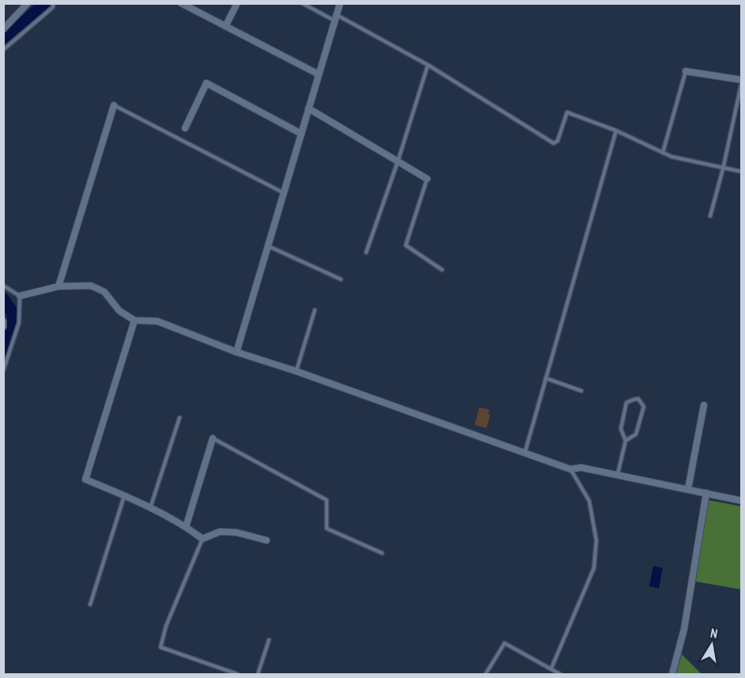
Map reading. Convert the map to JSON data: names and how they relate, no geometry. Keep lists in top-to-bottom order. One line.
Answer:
{"north":"top"}
